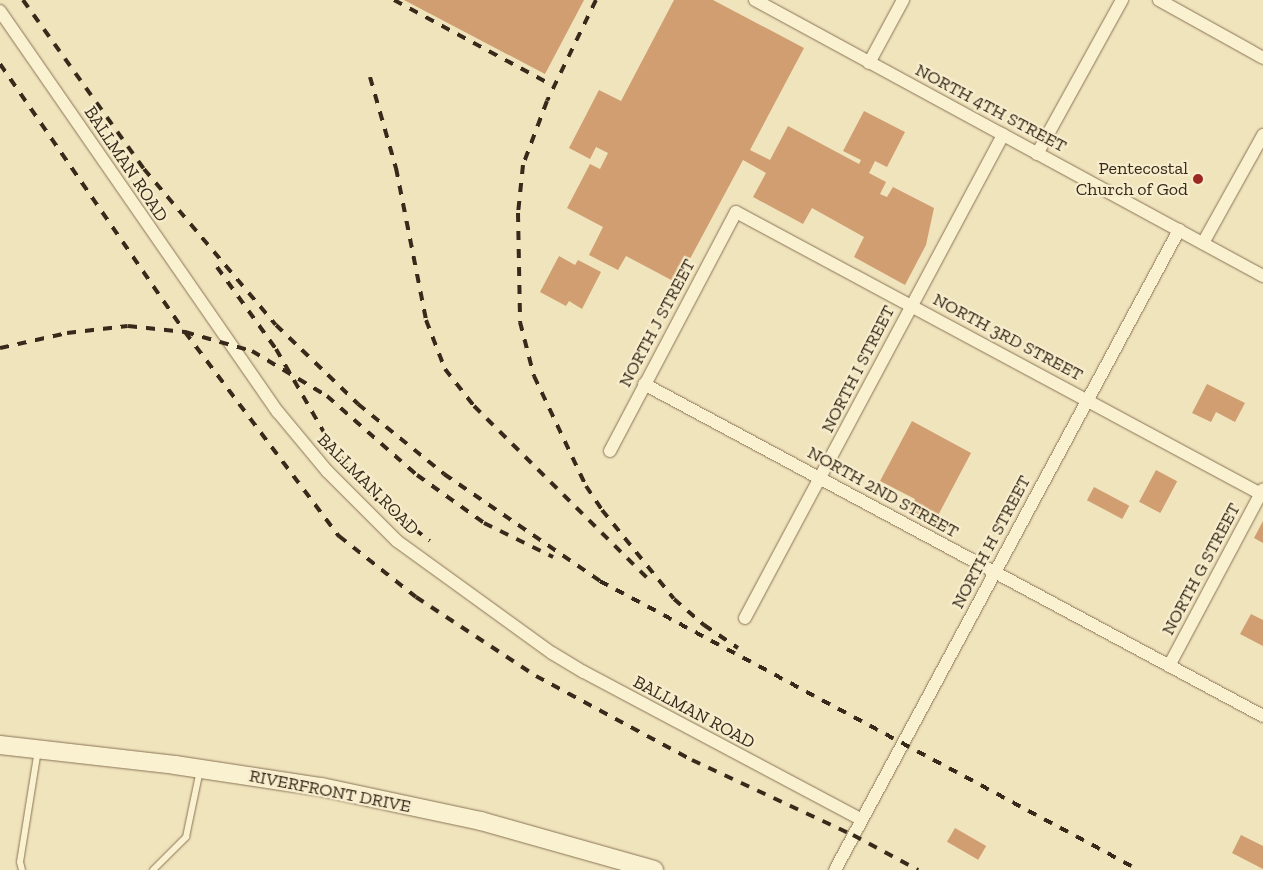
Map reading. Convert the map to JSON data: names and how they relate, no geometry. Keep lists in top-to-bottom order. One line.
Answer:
{"streets":{"street":["NORTH 4TH STREET","BALLMAN ROAD","NORTH J STREET","NORTH 3RD STREET","NORTH I STREET","NORTH 2ND STREET","NORTH H STREET","NORTH G STREET","RIVERFRONT DRIVE"]},"crossings":[["NORTH 4TH STREET","NORTH I STREET"],["NORTH 4TH STREET","NORTH H STREET"],["BALLMAN ROAD","NORTH H STREET"],["NORTH J STREET","NORTH 3RD STREET"],["NORTH J STREET","NORTH 2ND STREET"],["NORTH 3RD STREET","NORTH I STREET"],["NORTH 3RD STREET","NORTH H STREET"],["NORTH 3RD STREET","NORTH G STREET"],["NORTH I STREET","NORTH 2ND STREET"],["NORTH 2ND STREET","NORTH H STREET"],["NORTH 2ND STREET","NORTH G STREET"]],"places":["Pentecostal Church of God"]}
